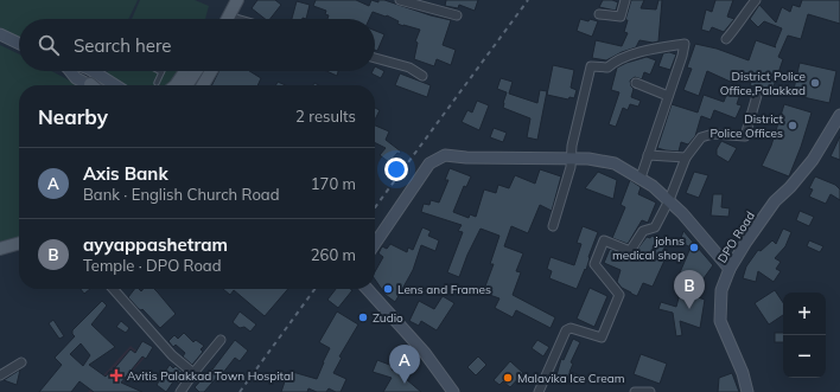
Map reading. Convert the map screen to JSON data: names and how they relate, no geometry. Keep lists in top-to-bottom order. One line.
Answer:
{"streets":{"street":["DPO Road"]},"places":{"other":["District Police Office,Palakkad","District Police Offices","johns medical shop","Lens and Frames","Zudio","Malavika Ice Cream"],"health":["Avitis Palakkad Town Hospital"]},"page":{"search":"Search here","heading":["Nearby","2 results"],"list":[{"mark":"A","name":"Axis Bank","note":"Bank · English Church Road","value":"170 m"},{"mark":"B","name":"ayyappashetram","note":"Temple · DPO Road","value":"260 m"}],"pins":["B","A"],"map_buttons":["+","−"]}}
